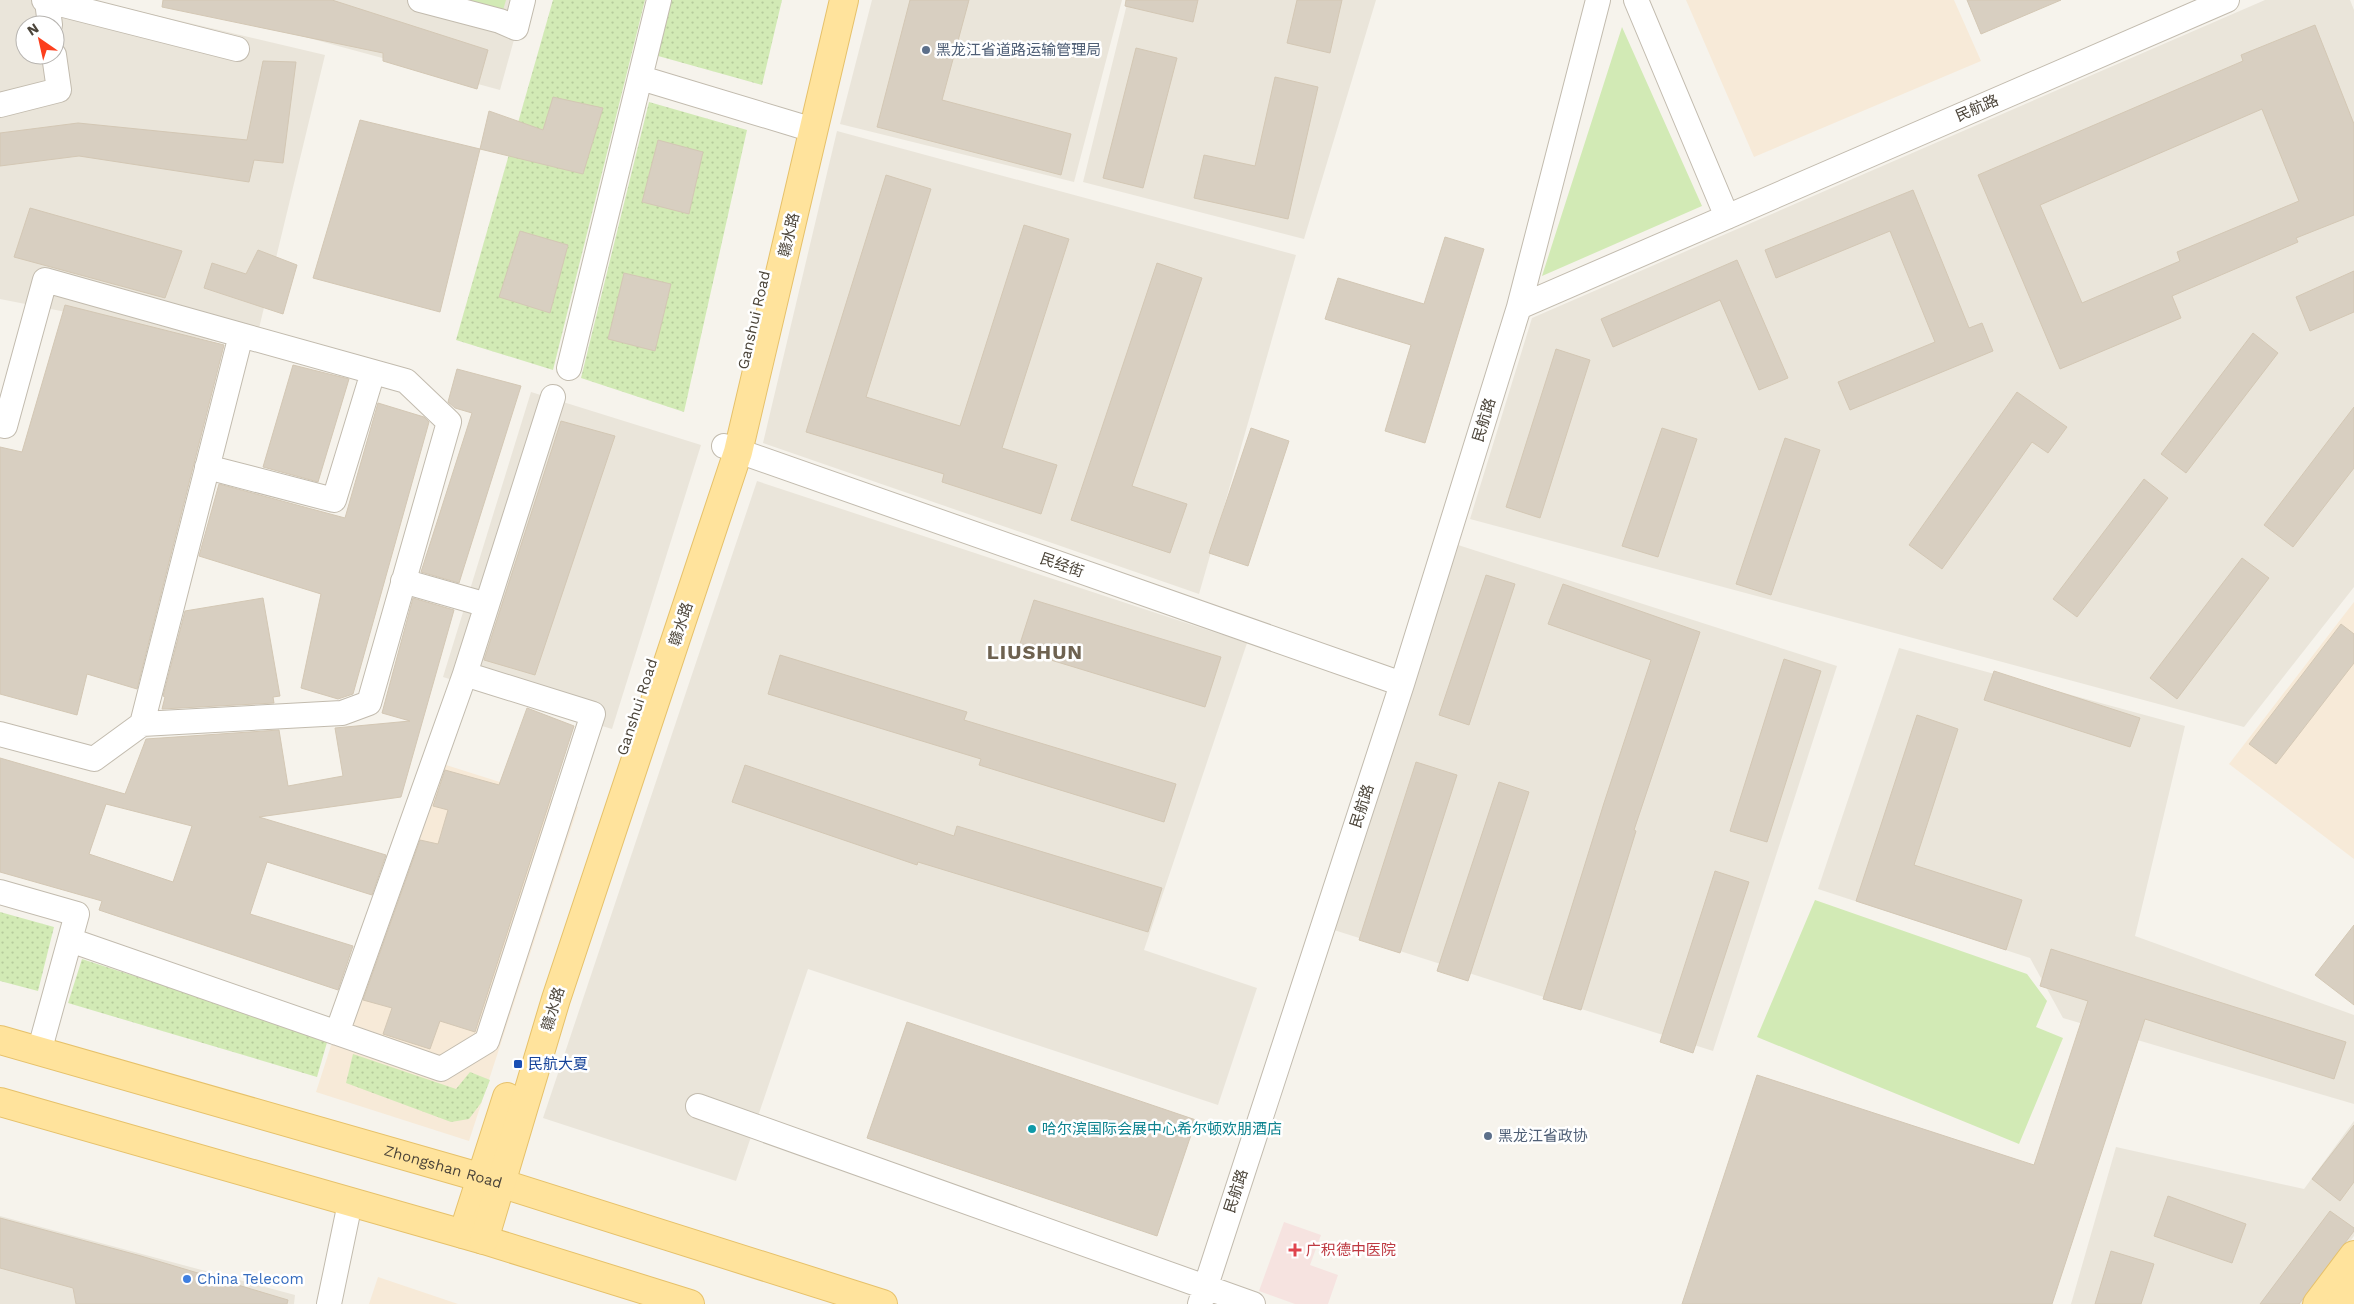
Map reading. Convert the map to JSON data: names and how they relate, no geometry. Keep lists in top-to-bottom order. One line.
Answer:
{"streets":{"main road":["赣水路","Ganshui Road","Zhongshan Road"],"street":["民航路","民经街"]},"crossings":[["民航路","民经街"],["赣水路","Ganshui Road"],["赣水路","民经街"],["Ganshui Road","民经街"],["Ganshui Road","Zhongshan Road"]],"districts":["LIUSHUN"],"places":{"other":["黑龙江省道路运输管理局","哈尔滨国际会展中心希尔顿欢朋酒店","黑龙江省政协","China Telecom"],"transit":["民航大夏"],"health":["广积德中医院"]},"north":"top left"}
